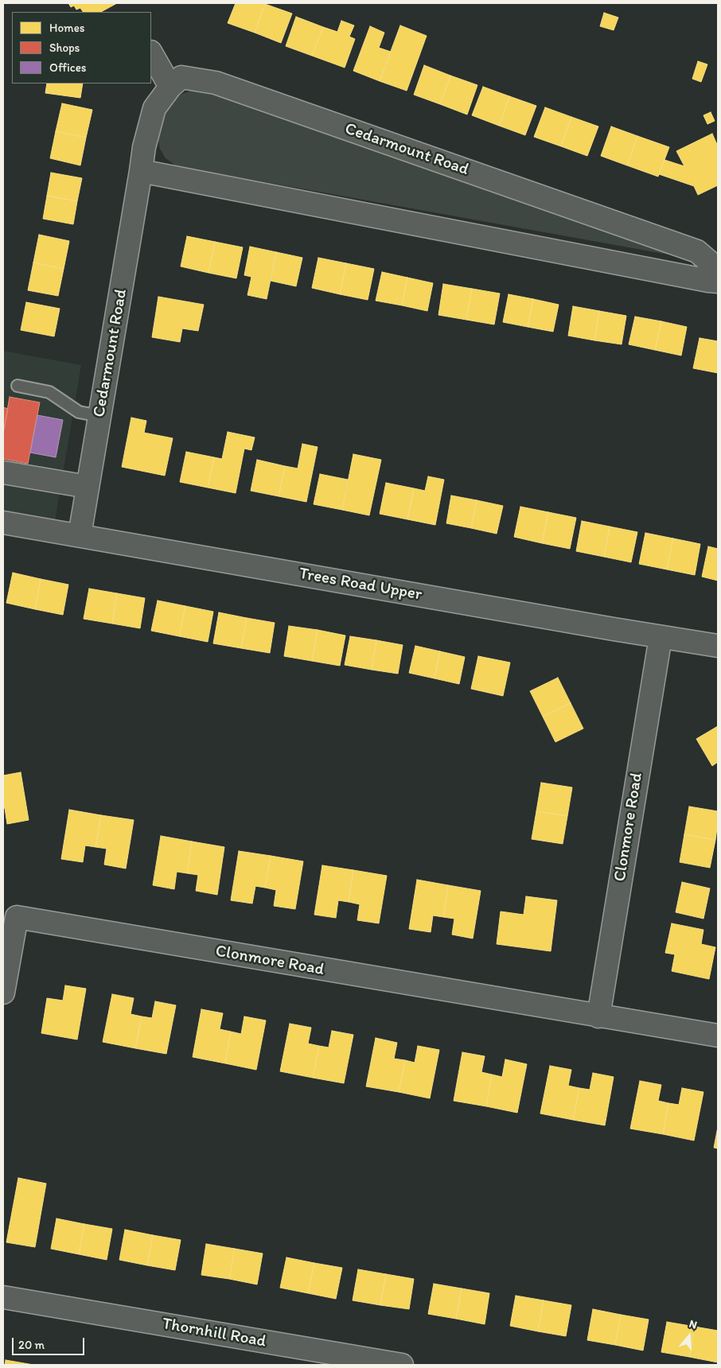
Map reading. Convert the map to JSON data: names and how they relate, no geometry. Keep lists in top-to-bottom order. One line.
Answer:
{"streets":{"street":["Cedarmount Road","Trees Road Upper","Clonmore Road","Thornhill Road"]},"crossings":[["Cedarmount Road","Trees Road Upper"],["Trees Road Upper","Clonmore Road"]],"legend":["Homes","Shops","Offices"],"scale_bar":"20 m","north":"top"}
